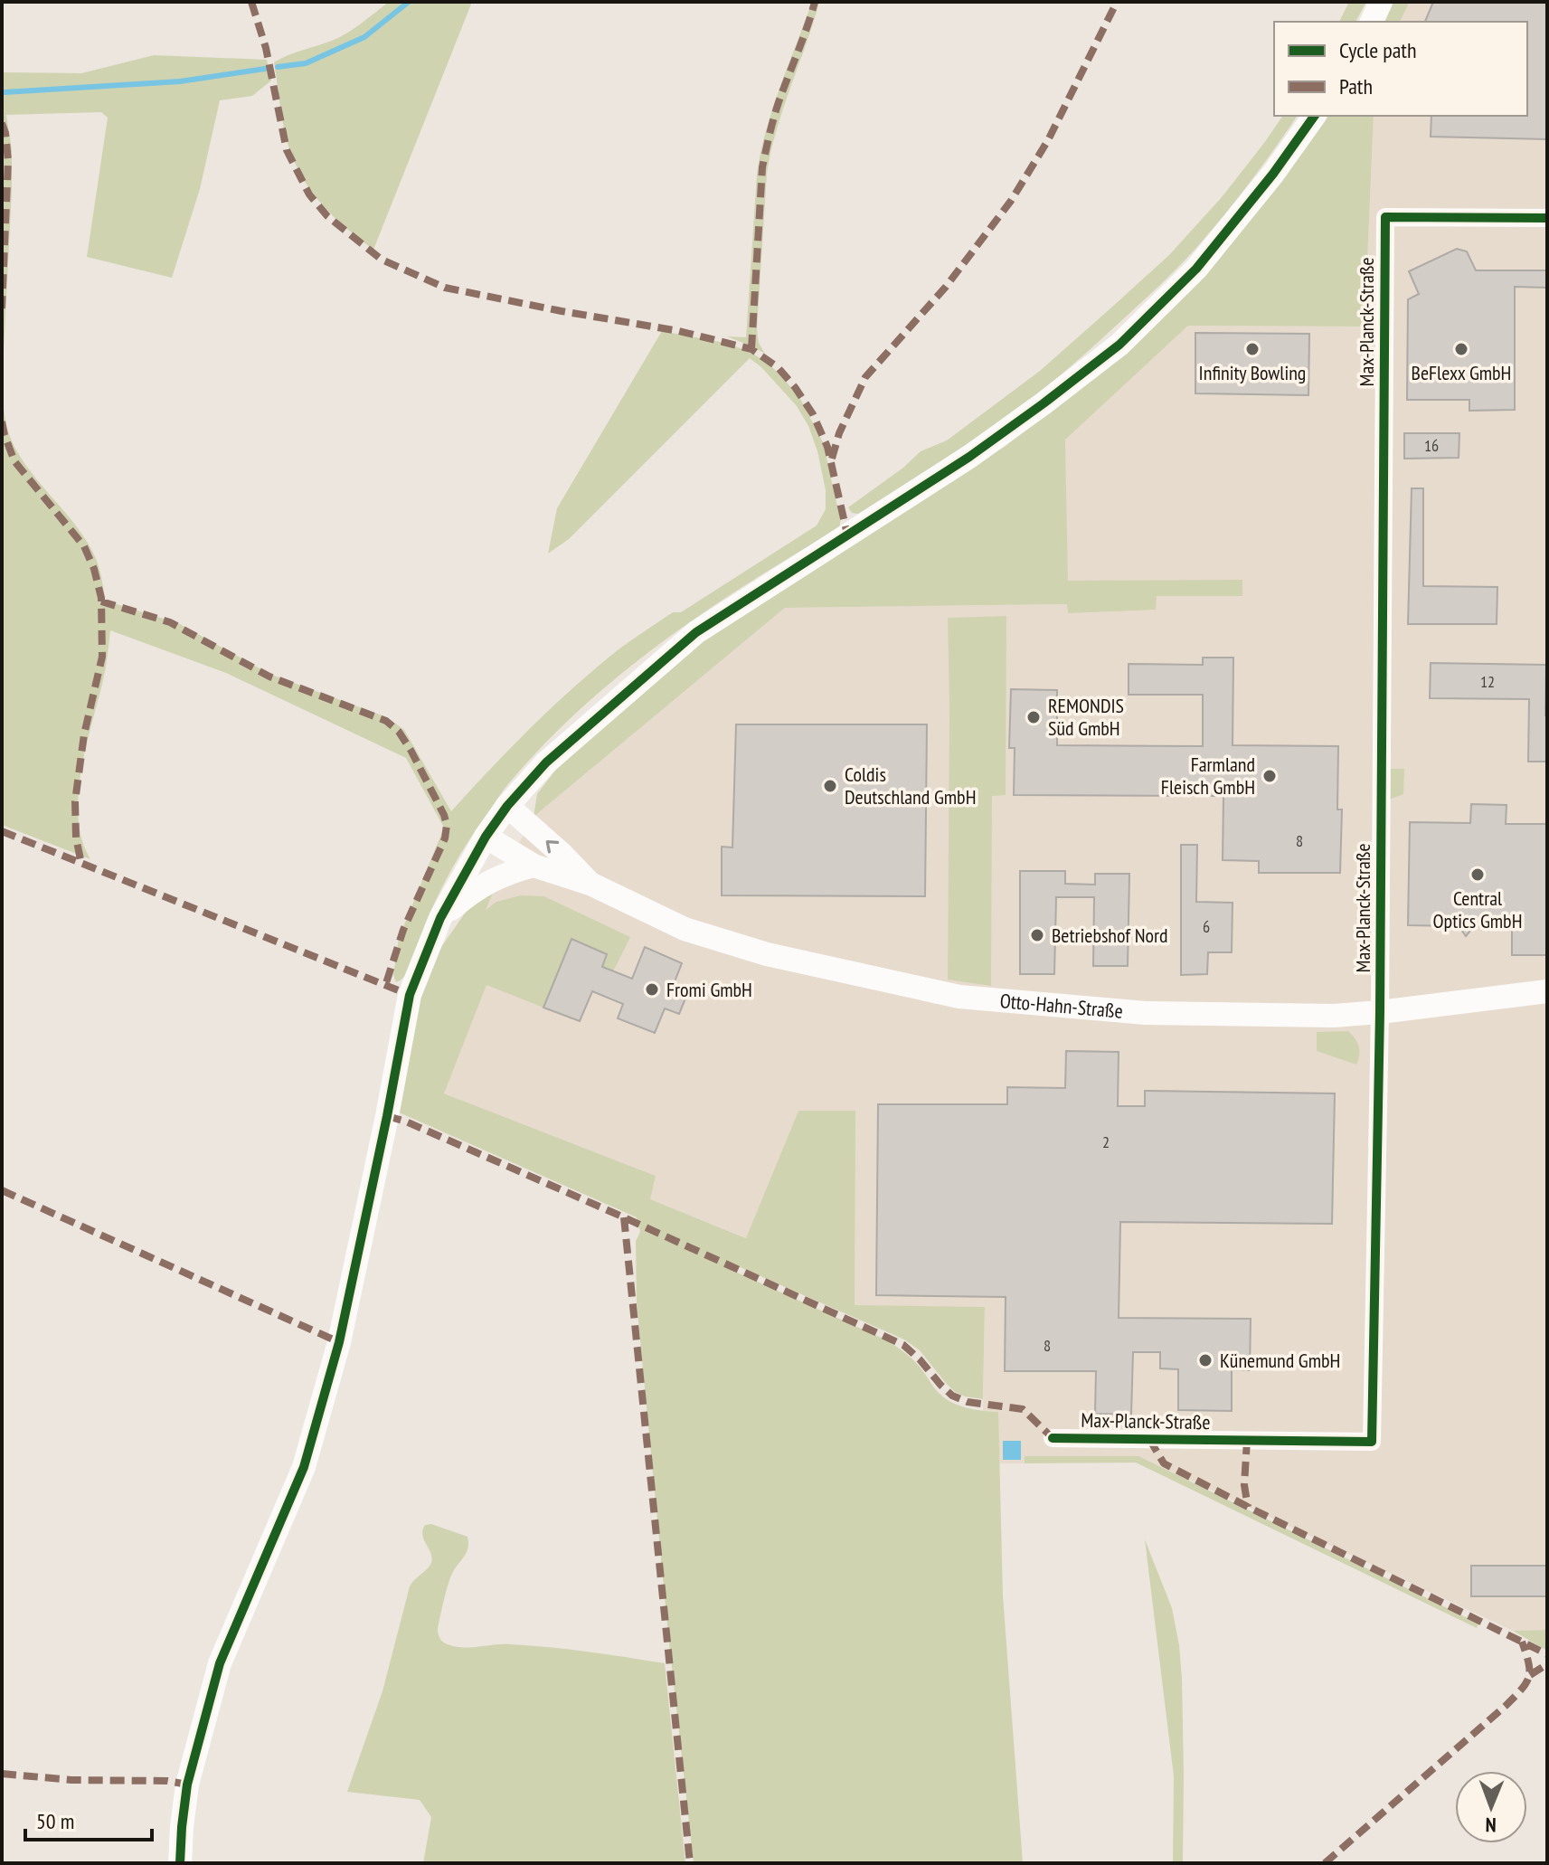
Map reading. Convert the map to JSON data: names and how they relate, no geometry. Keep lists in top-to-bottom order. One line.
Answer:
{"streets":{"street":["Max-Planck-Straße","Otto-Hahn-Straße"]},"crossings":[["Max-Planck-Straße","Otto-Hahn-Straße"]],"places":["Infinity Bowling","BeFlexx GmbH","REMONDIS Süd GmbH","Farmland Fleisch GmbH","Coldis Deutschland GmbH","Central Optics GmbH","Betriebshof Nord","Fromi GmbH","Künemund GmbH"],"house_numbers":["16","12","8","6","2","8"],"legend":["Cycle path","Path"],"scale_bar":"50 m","north":"bottom"}
